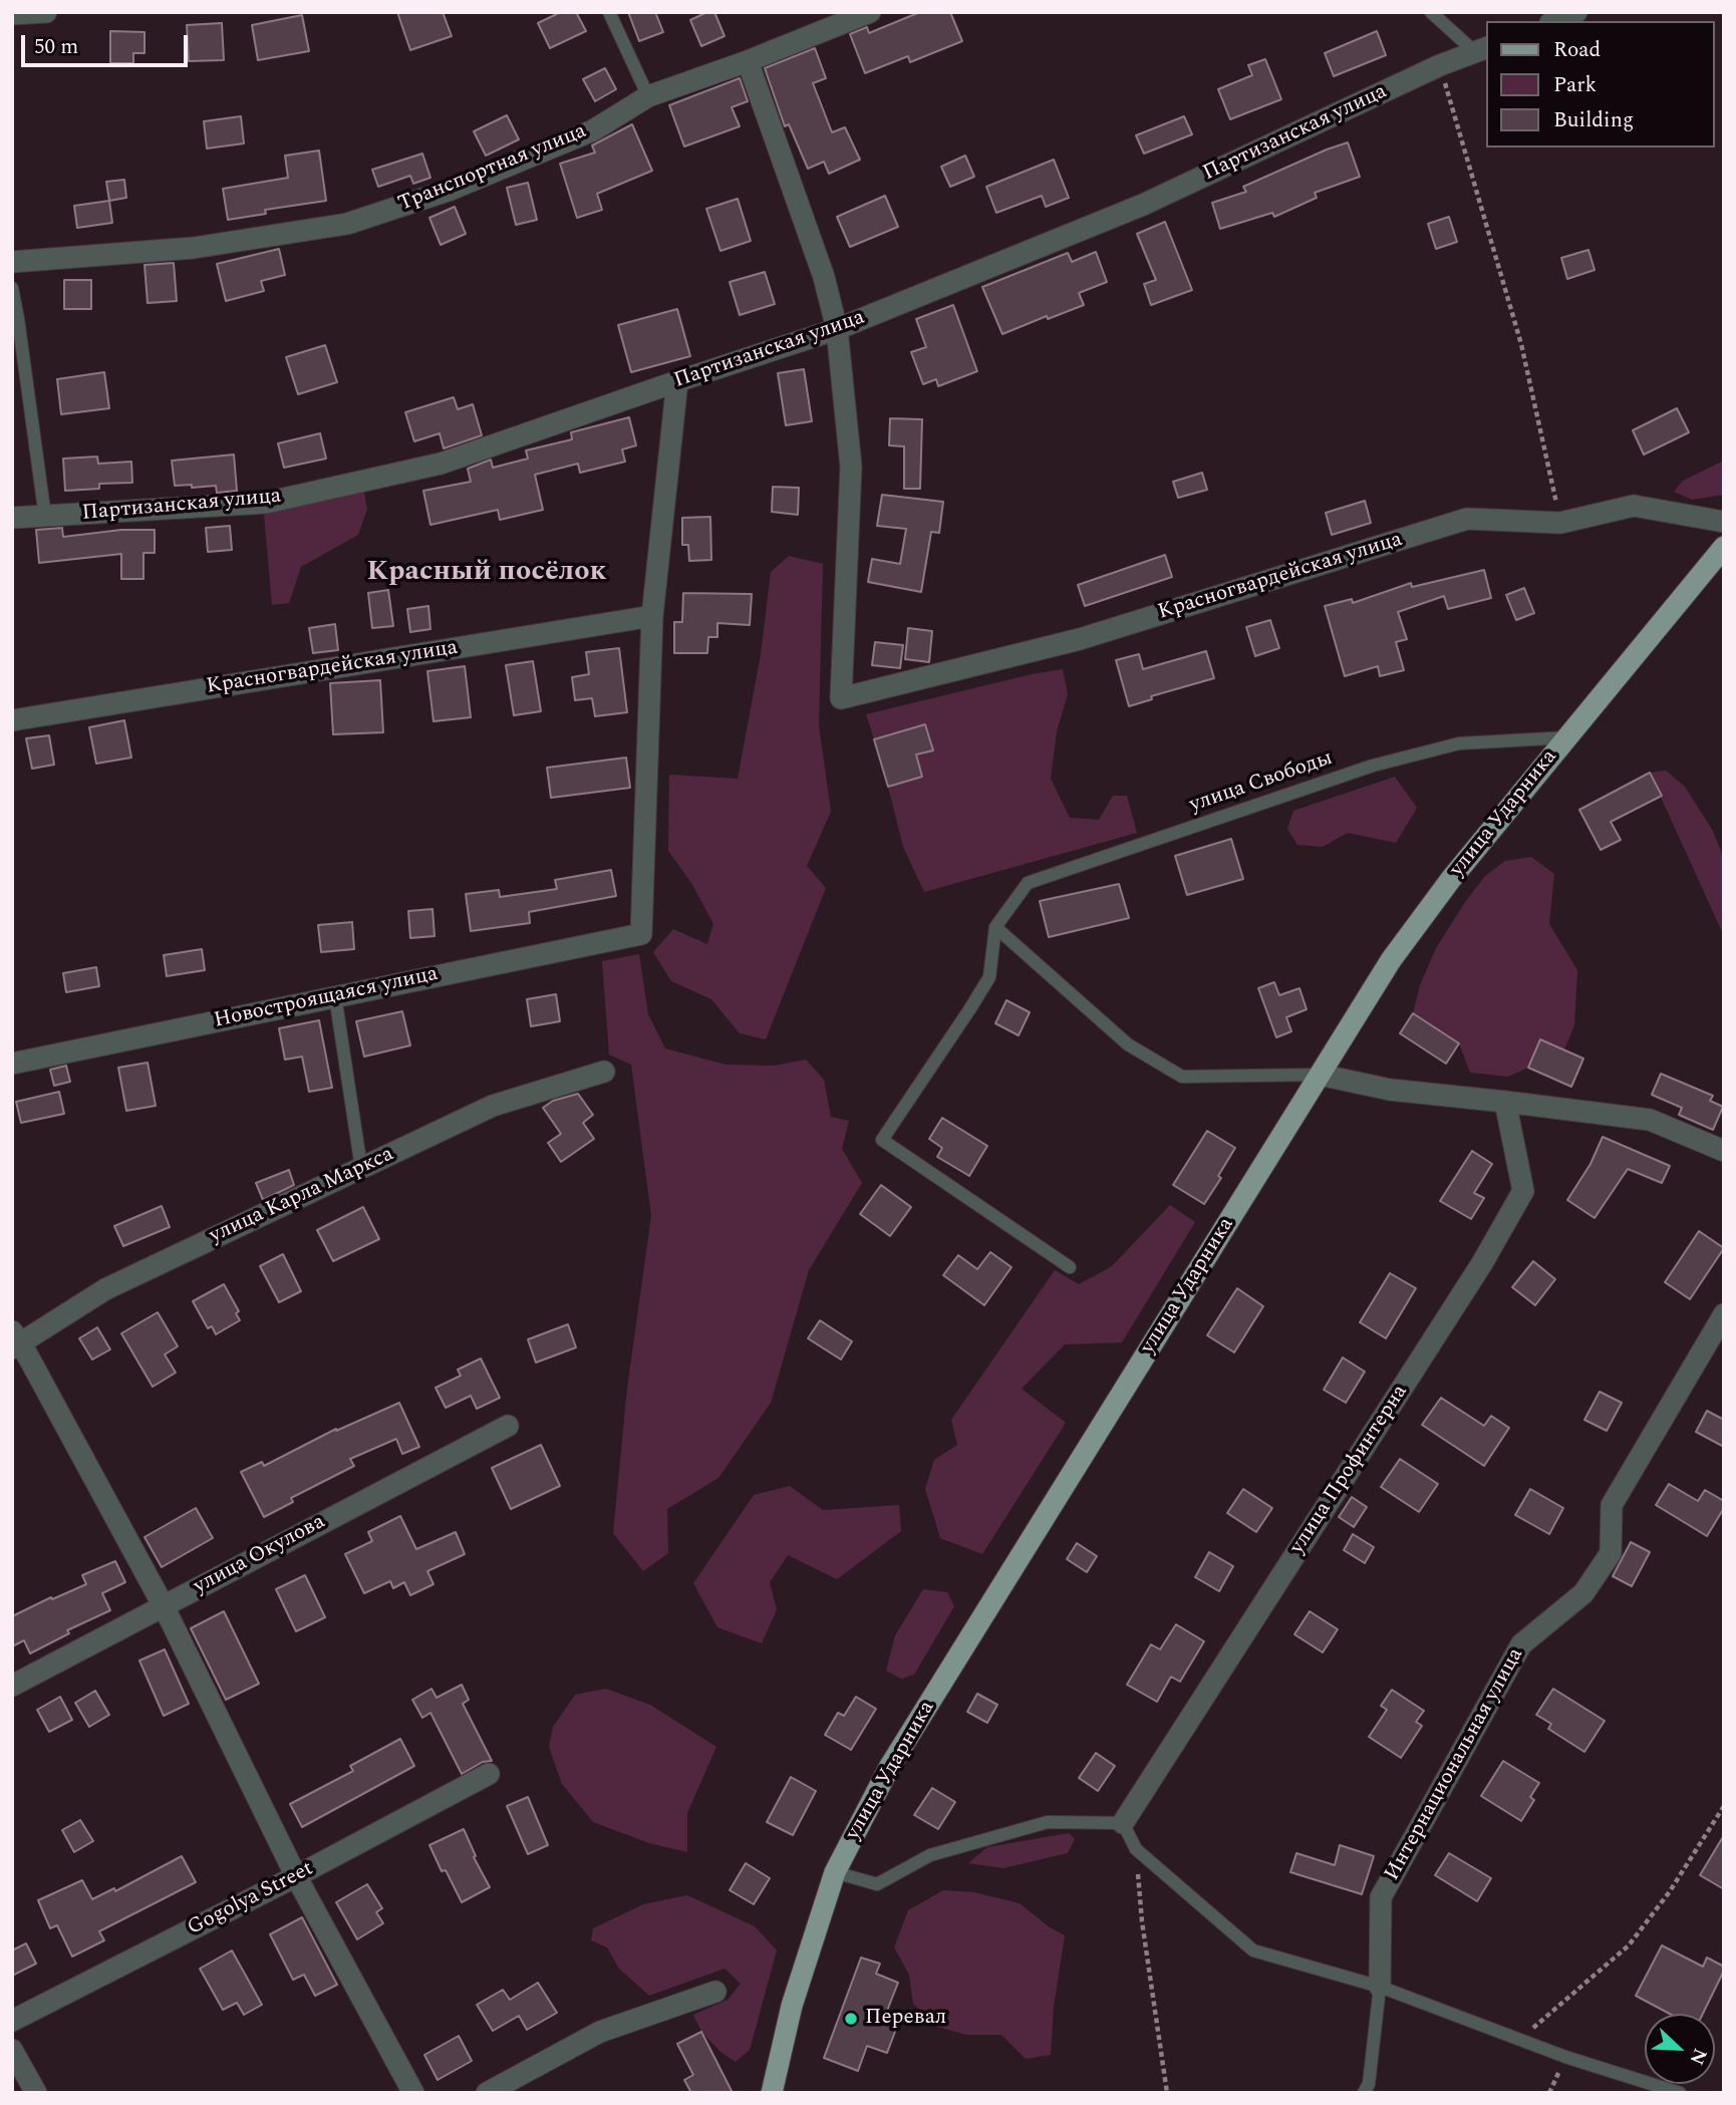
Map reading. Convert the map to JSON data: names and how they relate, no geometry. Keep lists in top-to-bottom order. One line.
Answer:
{"streets":{"main road":["улица Ударника"],"street":["Партизанская улица","Транспортная улица","Красногвардейская улица","Новостроящаяся улица","улица Карла Маркса","улица Профинтерна","улица Окулова","Интернациональная улица","Gogolya Street"],"lane":["улица Свободы"]},"crossings":[["Партизанская улица","Красногвардейская улица"],["Красногвардейская улица","Новостроящаяся улица"],["улица Свободы","улица Ударника"]],"districts":["Красный посёлок"],"places":["Перевал"],"legend":["Road","Park","Building"],"scale_bar":"50 m","north":"bottom right"}
